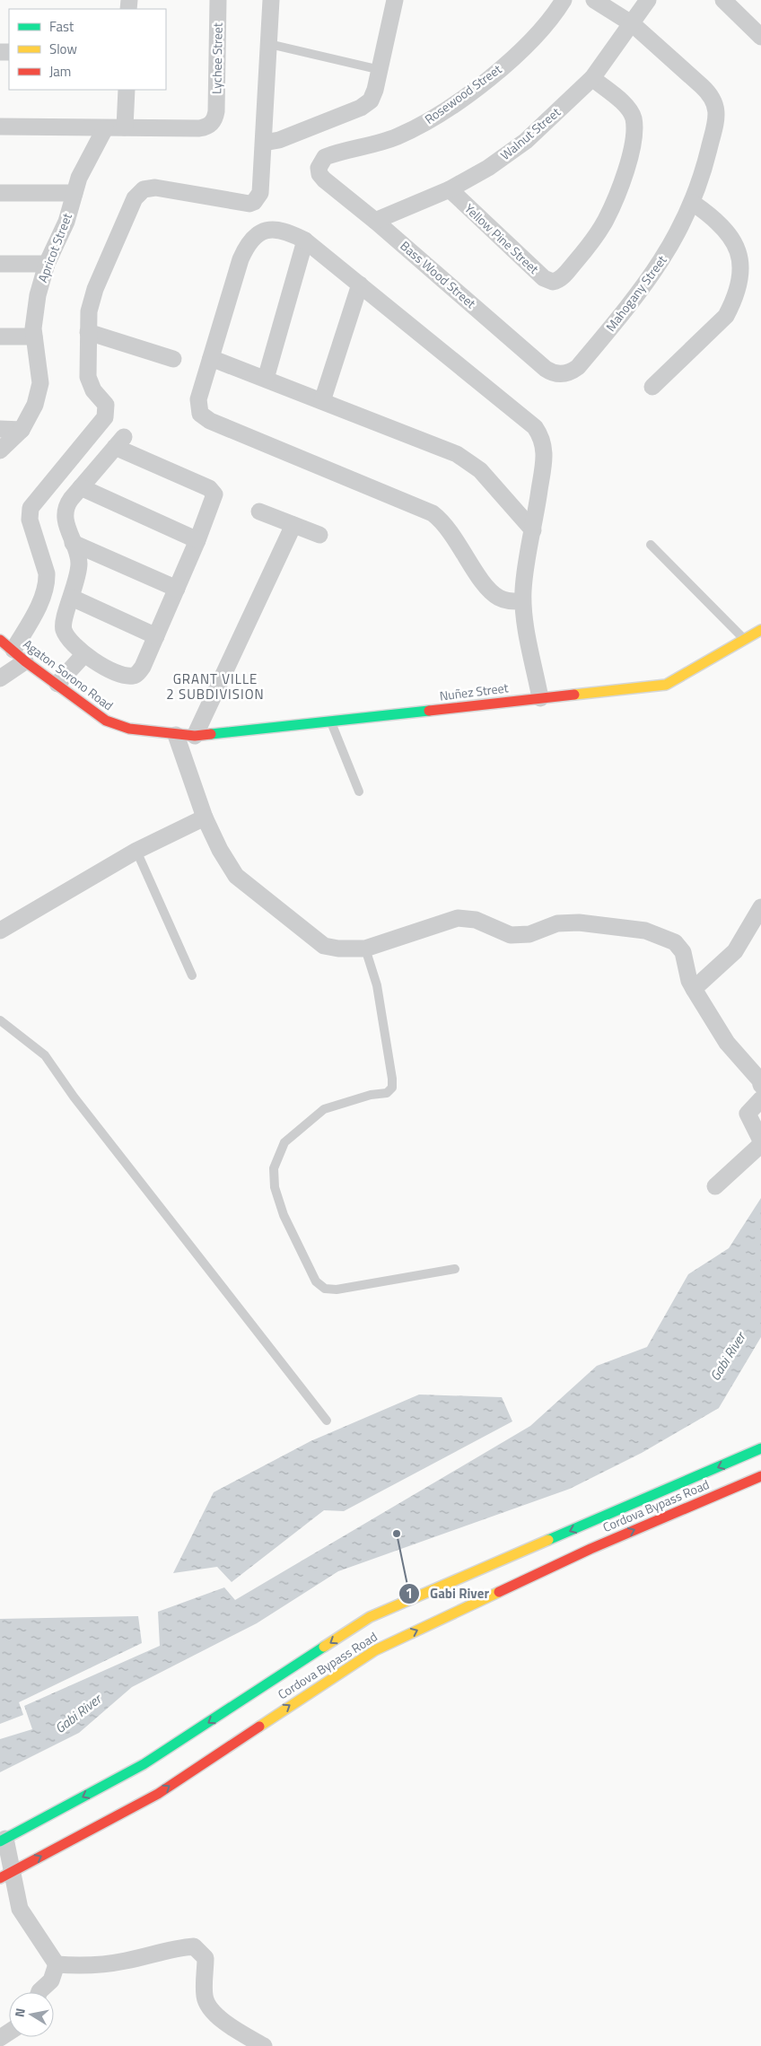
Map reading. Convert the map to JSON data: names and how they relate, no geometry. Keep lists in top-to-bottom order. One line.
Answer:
{"streets":{"main road":["Agaton Sorono Road","Nuñez Street","Cordova Bypass Road"],"street":["Lychee Street","Rosewood Street","Walnut Street","Yellow Pine Street","Apricot Street","Bass Wood Street","Mahogany Street"]},"crossings":[["Rosewood Street","Bass Wood Street"],["Walnut Street","Yellow Pine Street"],["Walnut Street","Bass Wood Street"],["Walnut Street","Mahogany Street"],["Bass Wood Street","Mahogany Street"],["Agaton Sorono Road","Nuñez Street"]],"districts":["GRANT VILLE 2 SUBDIVISION"],"water":["Gabi River"],"places":["Gabi River"],"legend":["Fast","Slow","Jam"],"north":"left"}
